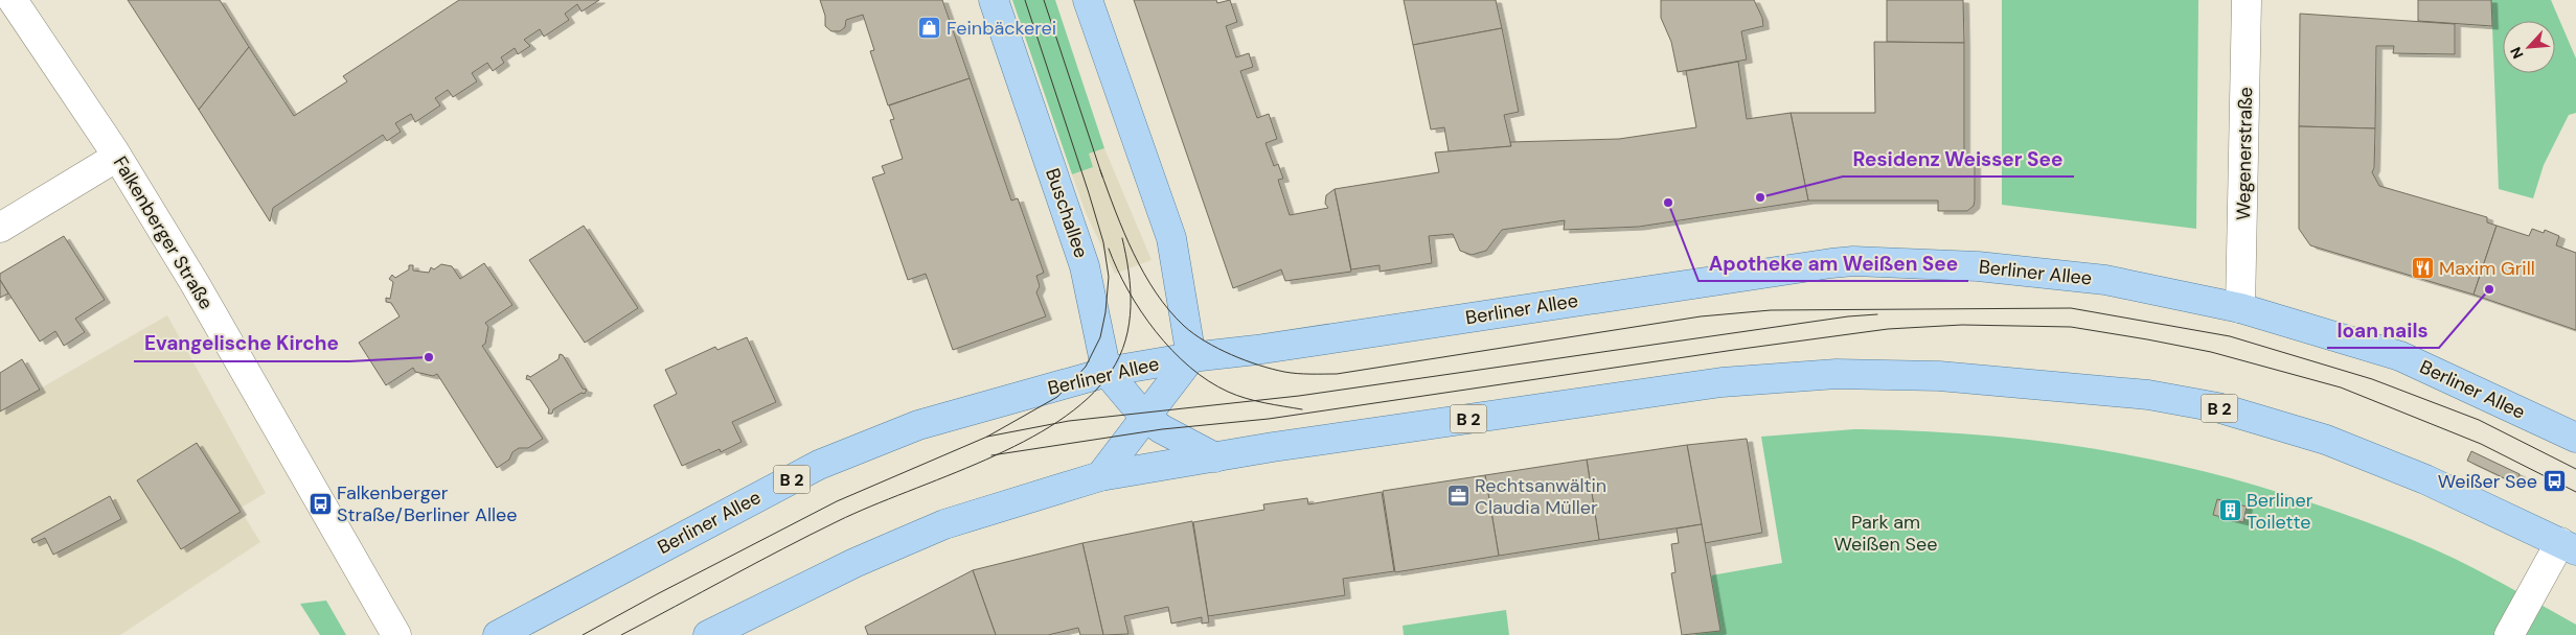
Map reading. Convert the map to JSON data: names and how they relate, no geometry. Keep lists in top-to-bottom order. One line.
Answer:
{"streets":{"main road":["Buschallee","Berliner Allee","B 2"],"street":["Wegenerstraße","Falkenberger Straße"]},"crossings":[["Wegenerstraße","Berliner Allee"],["Buschallee","Berliner Allee"],["Buschallee","B 2"]],"parks":["Park am Weißen See"],"places":{"shop":["Feinbäckerei"],"other":["Residenz Weisser See","Apotheke am Weißen See","loan nails","Evangelische Kirche"],"restaurant":["Maxim Grill"],"bus stop":["Weißer See","Falkenberger Straße/Berliner Allee"],"office":["Rechtsanwältin Claudia Müller"],"building":["Berliner Toilette"]},"north":"bottom left"}
